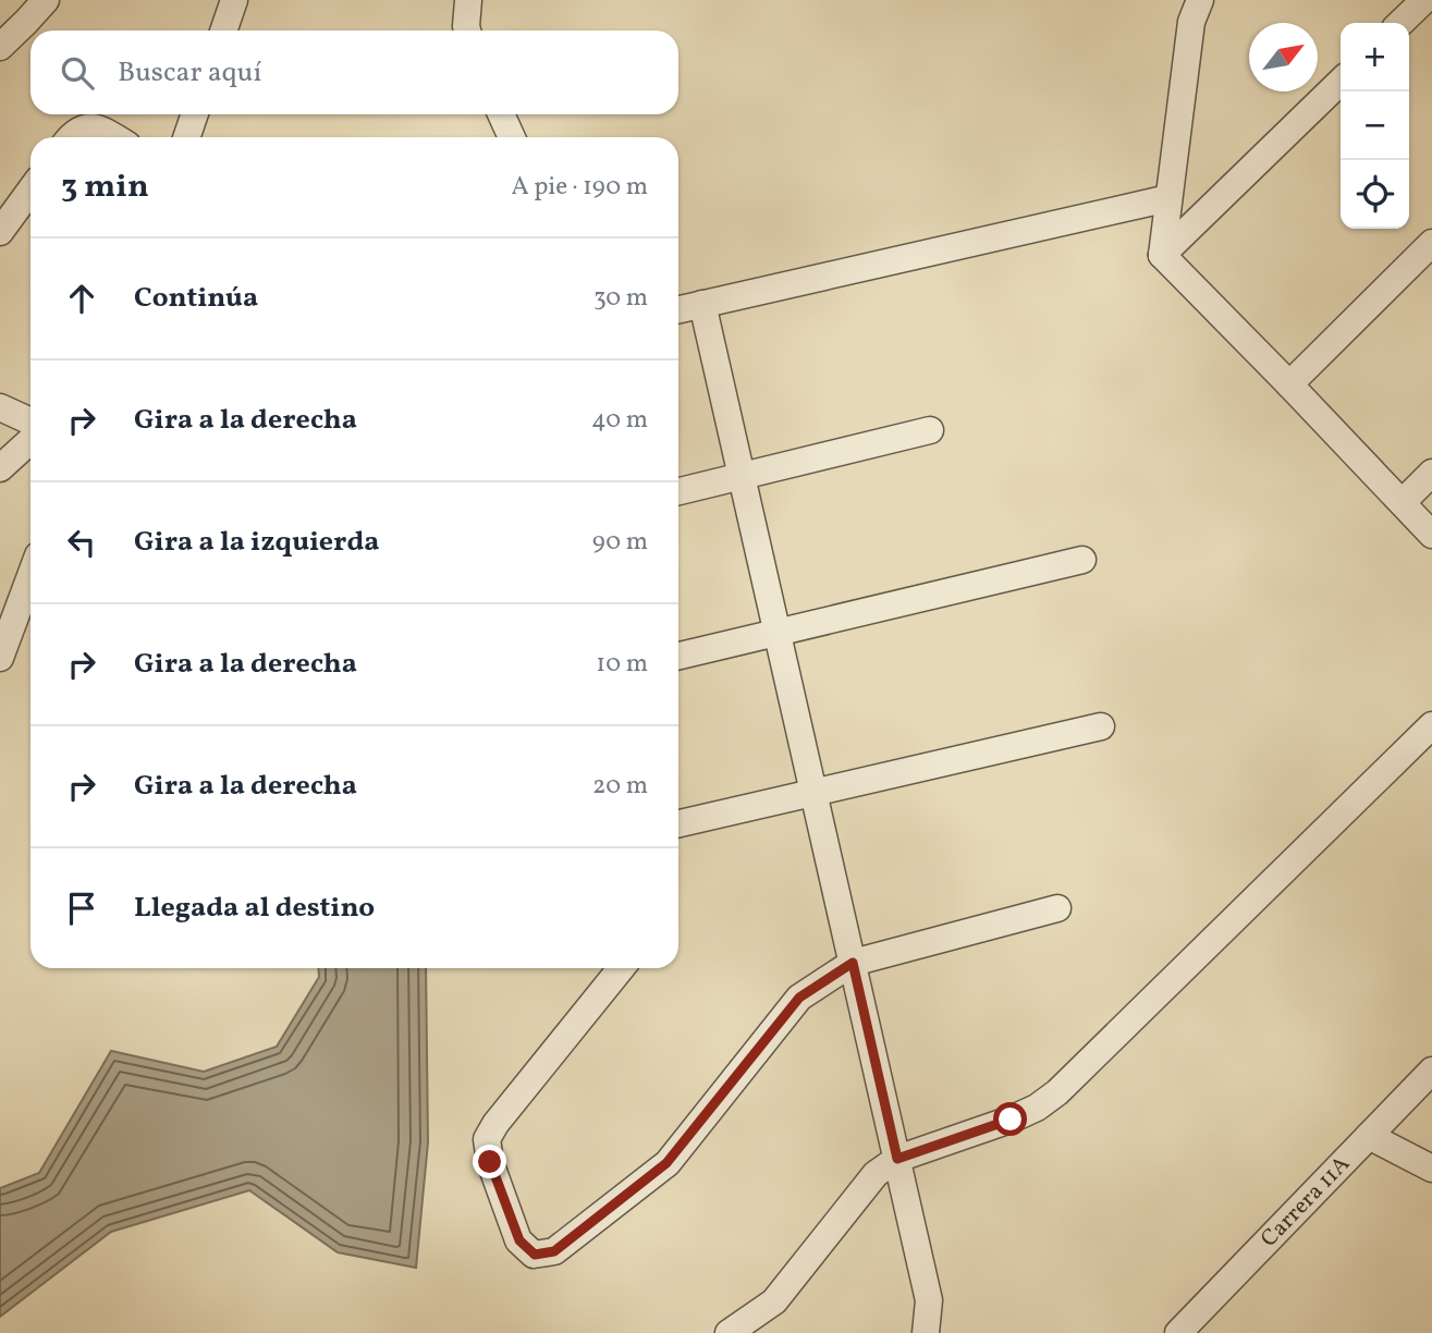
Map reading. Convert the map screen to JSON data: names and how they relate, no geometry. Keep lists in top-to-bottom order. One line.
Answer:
{"streets":{"street":["Carrera 11A"]},"north":"top right","page":{"map_buttons":["+","−"],"search":"Buscar aquí","heading":["3 min","A pie · 190 m"],"list":[["Continúa","30 m"],["Gira a la derecha","40 m"],["Gira a la izquierda","90 m"],["Gira a la derecha","10 m"],["Gira a la derecha","20 m"],"Llegada al destino"]}}
